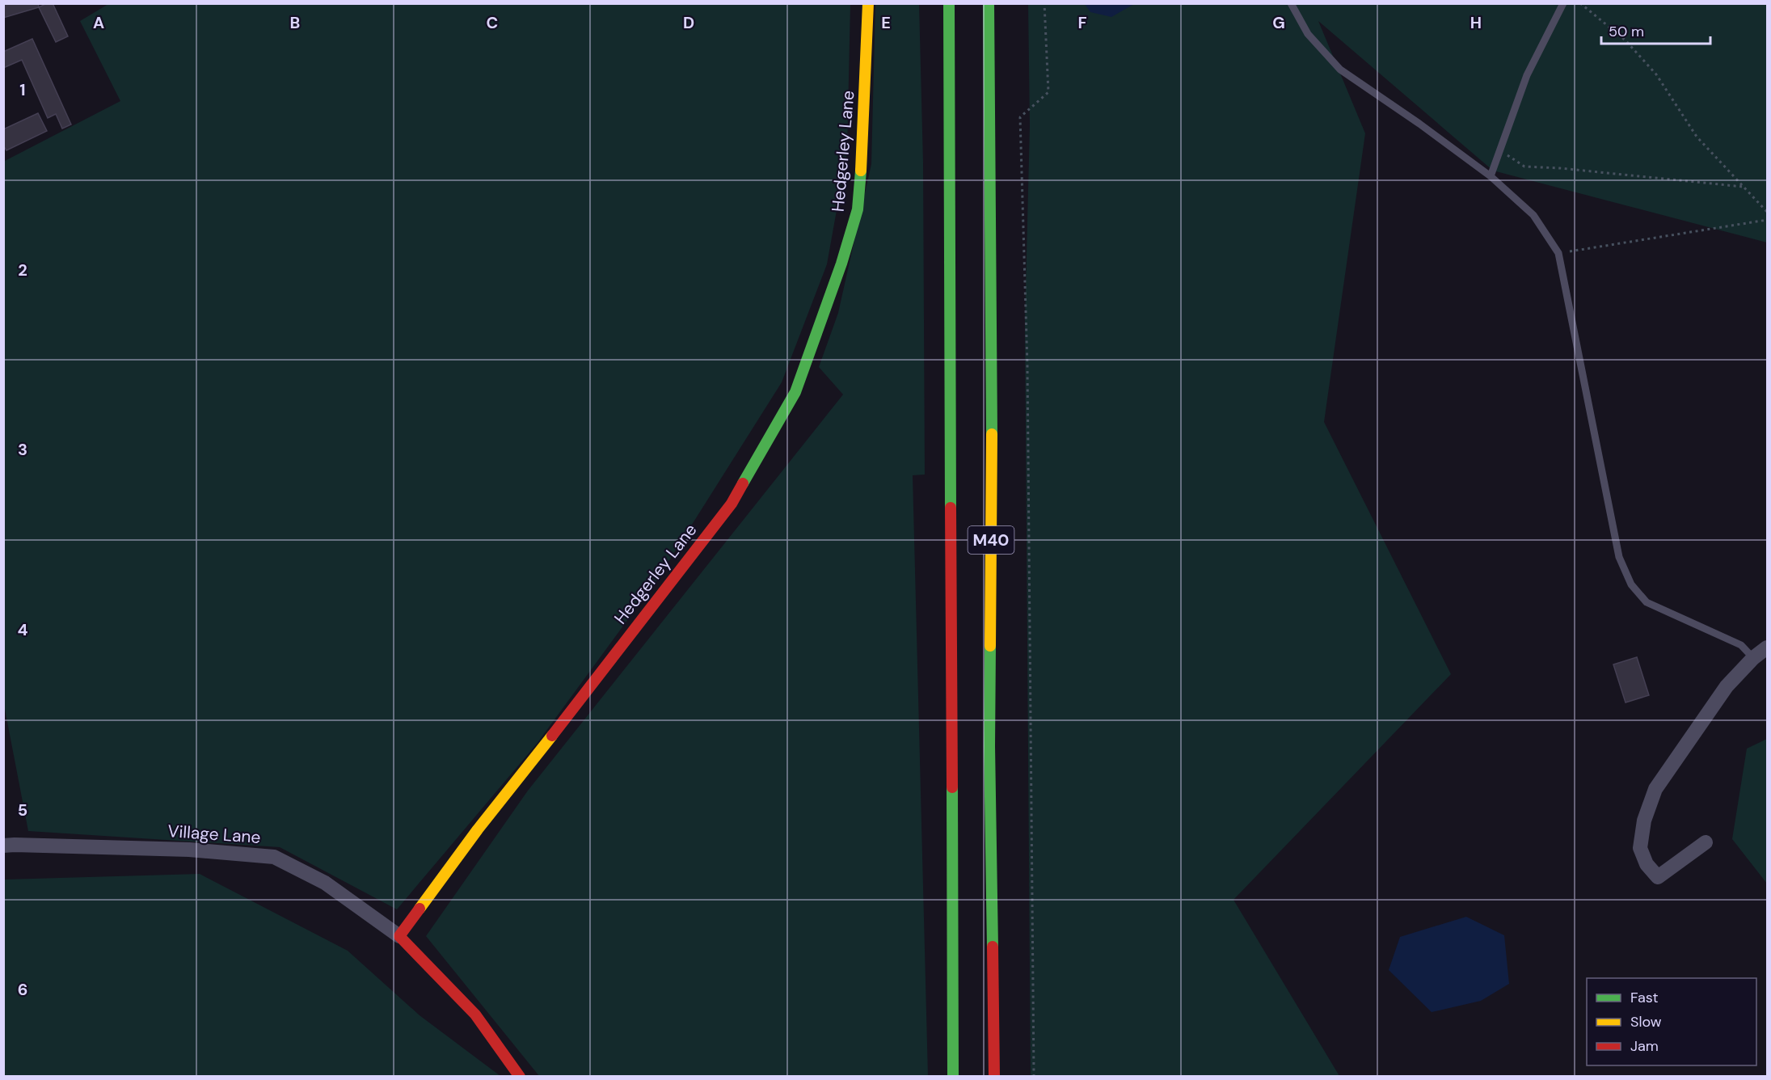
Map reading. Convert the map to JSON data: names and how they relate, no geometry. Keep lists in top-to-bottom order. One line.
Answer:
{"streets":{"main road":["Hedgerley Lane","M40"],"street":["Village Lane"]},"crossings":[["Hedgerley Lane","Village Lane"]],"legend":["Fast","Slow","Jam"],"scale_bar":"50 m","grid":{"columns":["A","B","C","D","E","F","G","H"],"rows":["1","2","3","4","5","6"]}}
